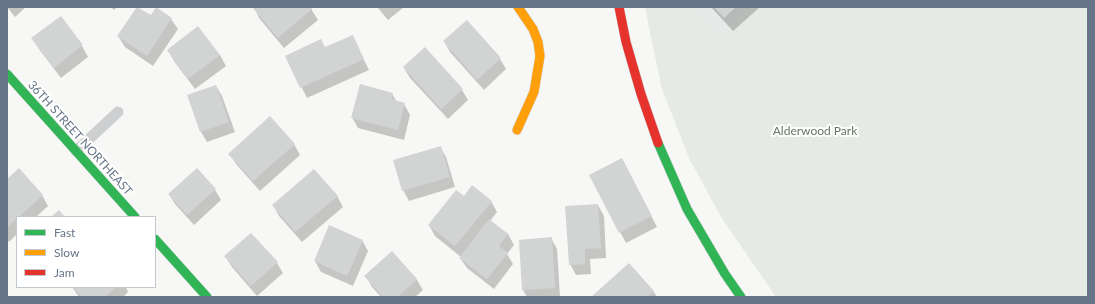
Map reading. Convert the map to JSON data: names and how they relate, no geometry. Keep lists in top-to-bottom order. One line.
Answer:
{"streets":{"street":["36TH STREET NORTHEAST"]},"parks":["Alderwood Park"],"legend":["Fast","Slow","Jam"]}
